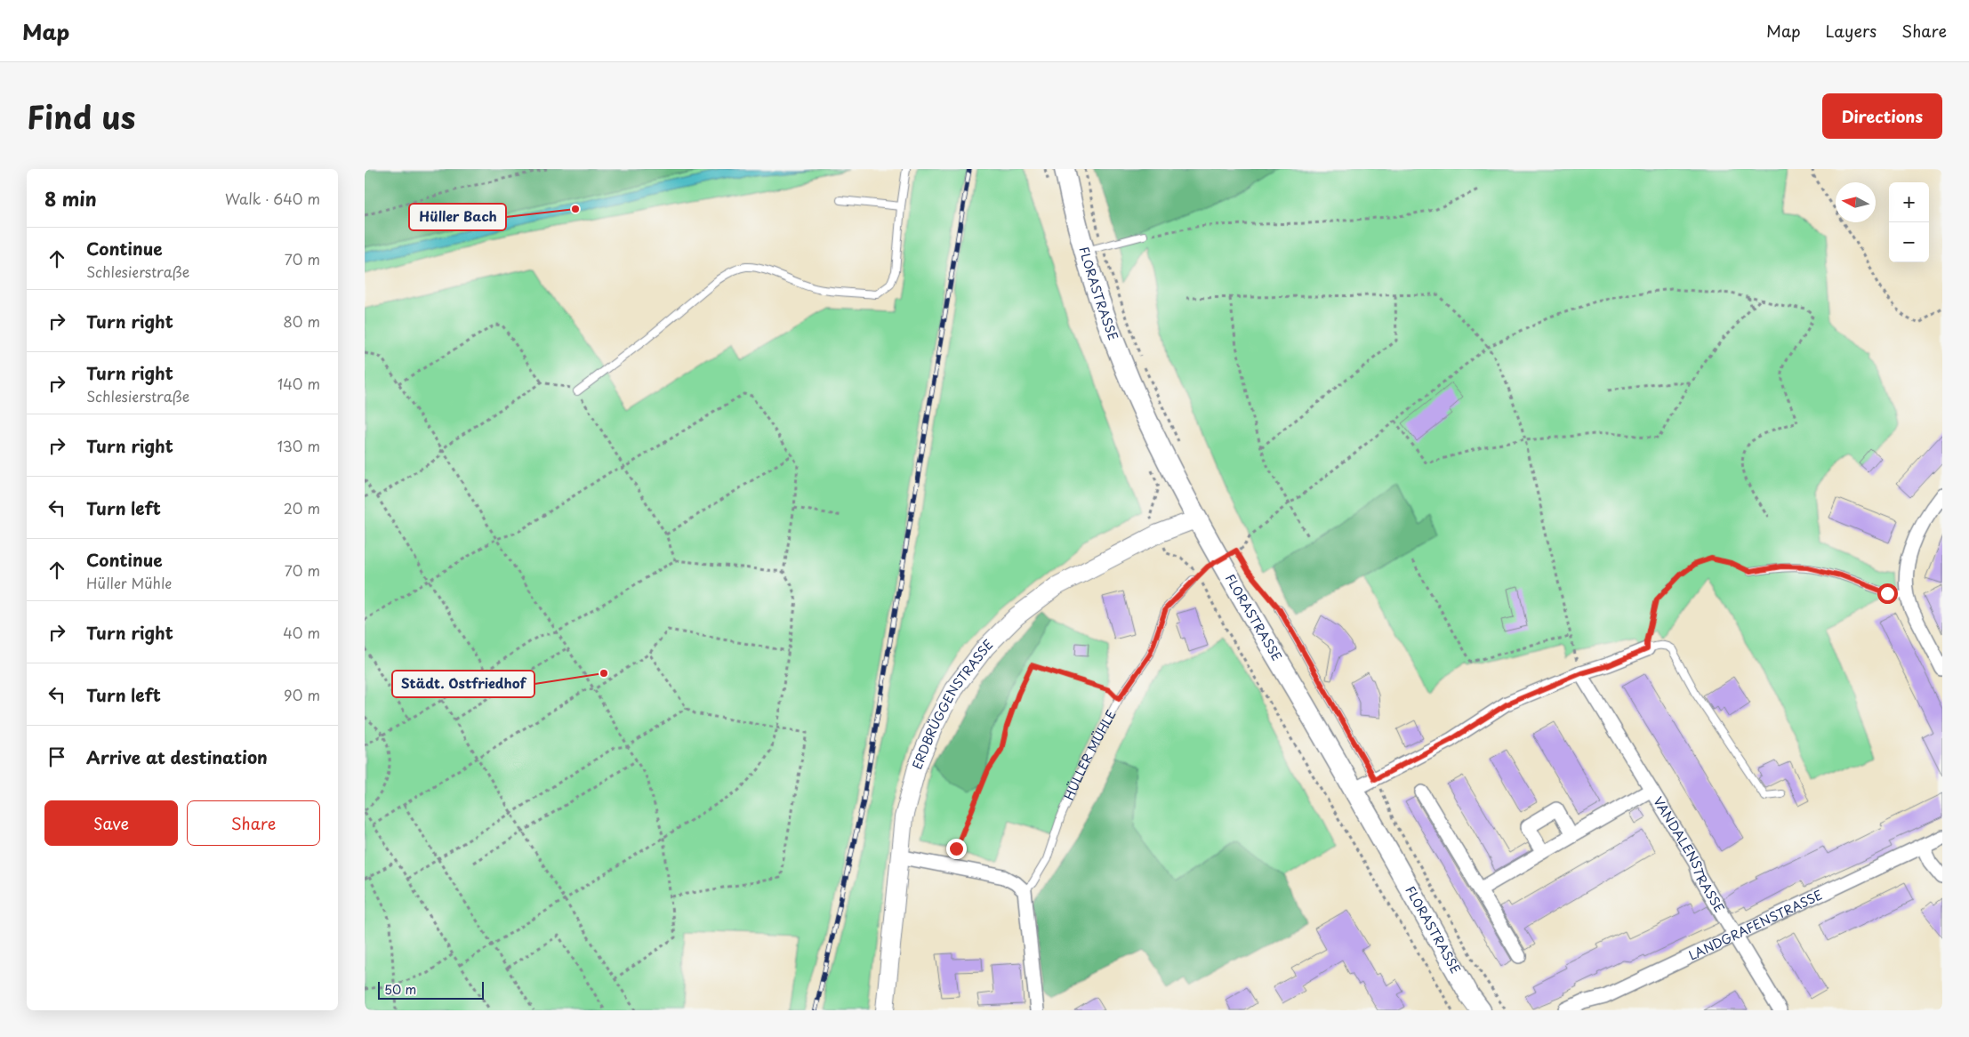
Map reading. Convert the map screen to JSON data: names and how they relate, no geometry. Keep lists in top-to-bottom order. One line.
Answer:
{"streets":{"main road":["FLORASTRASSE"],"street":["ERDBRÜGGENSTRASSE","VANDALENSTRASSE","LANDGRAFENSTRASSE"],"lane":["HÜLLER MÜHLE"]},"crossings":[["FLORASTRASSE","ERDBRÜGGENSTRASSE"],["VANDALENSTRASSE","LANDGRAFENSTRASSE"]],"places":["Hüller Bach","Städt. Ostfriedhof"],"scale_bar":"50 m","north":"left","page":{"header":"Map","nav":["Map","Layers","Share"],"title":"Find us","buttons":["Directions",["Save","Share"]],"heading":["8 min","Walk · 640 m"],"map_buttons":["+","−"],"list":[["Continue","Schlesierstraße","70 m"],["Turn right","80 m"],["Turn right","Schlesierstraße","140 m"],["Turn right","130 m"],["Turn left","20 m"],["Continue","Hüller Mühle","70 m"],["Turn right","40 m"],["Turn left","90 m"],"Arrive at destination"],"scale":"50 m"}}
